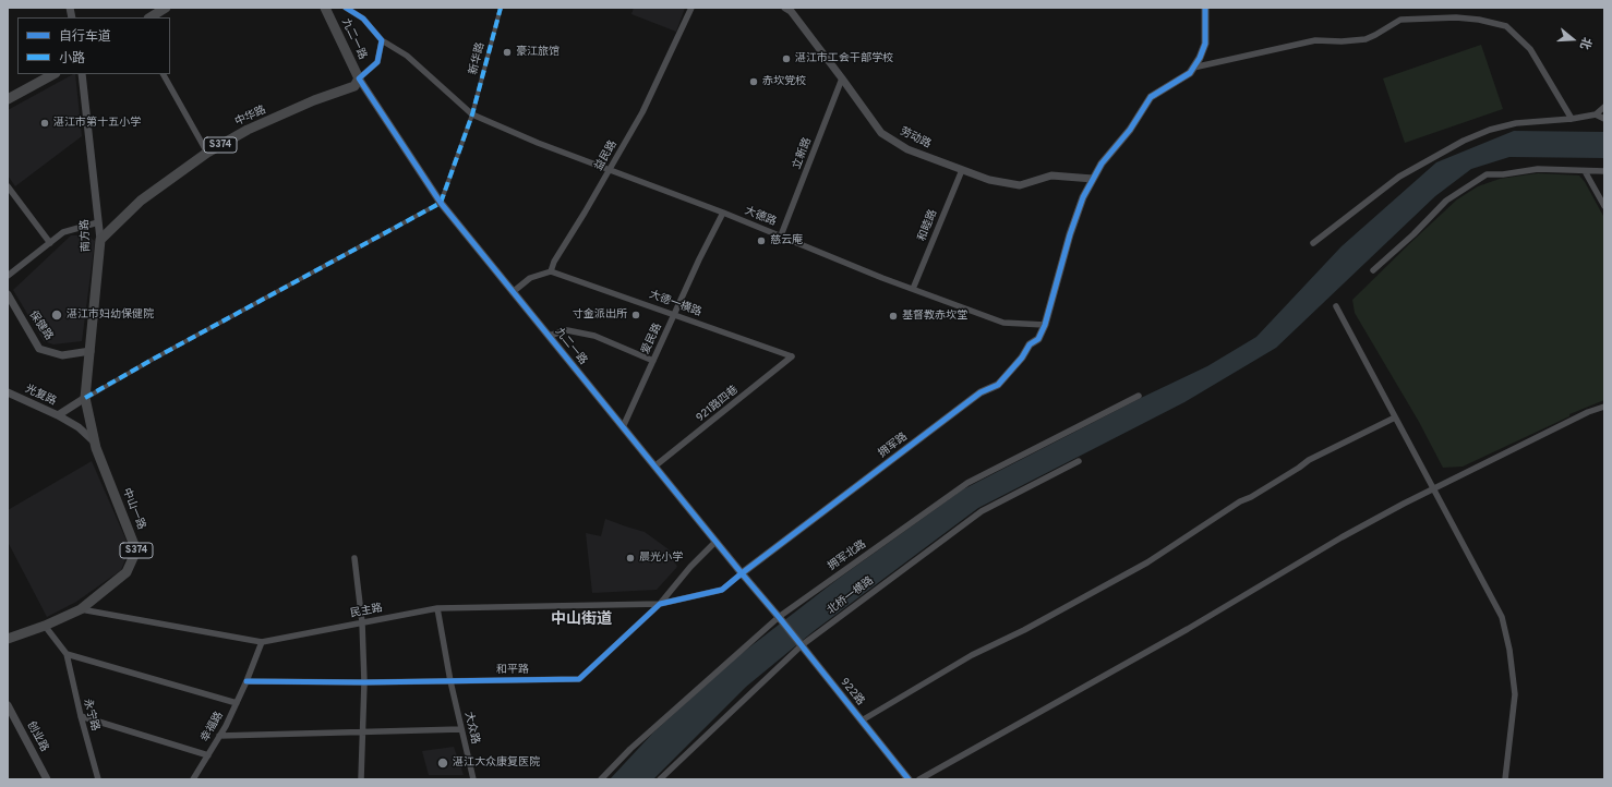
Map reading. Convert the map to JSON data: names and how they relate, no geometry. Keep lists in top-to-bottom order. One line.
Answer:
{"streets":{"main road":["九二一路","中华路","S374","南方路","中山一路"],"street":["新华路","劳动路","立新路","益民路","大德路","和睦路","大德一横路","保健路","爱民路","光复路","921路四巷","拥军路","拥军北路","北桥一横路","民主路","和平路","922路","永宁路","幸福路","大众路","创业路"]},"crossings":[["九二一路","新华路"],["九二一路","中华路"],["九二一路","爱民路"],["九二一路","921路四巷"],["九二一路","拥军路"],["九二一路","拥军北路"],["九二一路","和平路"],["九二一路","922路"],["新华路","大德路"],["中华路","南方路"],["劳动路","立新路"],["劳动路","和睦路"],["劳动路","拥军路"],["立新路","大德路"],["益民路","大德路"],["益民路","大德一横路"],["大德路","和睦路"],["大德路","爱民路"],["大德路","拥军路"],["南方路","保健路"],["南方路","光复路"],["南方路","中山一路"],["大德一横路","爱民路"],["大德一横路","921路四巷"],["光复路","中山一路"],["中山一路","民主路"],["拥军北路","922路"],["北桥一横路","922路"],["民主路","和平路"],["民主路","幸福路"],["民主路","大众路"],["和平路","幸福路"],["和平路","大众路"]],"districts":["中山街道"],"places":["豪江旅馆","湛江市工会干部学校","赤坎党校","湛江市第十五小学","慈云庵","湛江市妇幼保健院","寸金派出所","基督教赤坎堂","晨光小学","湛江大众康复医院"],"legend":["自行车道","小路"],"north":"right"}
